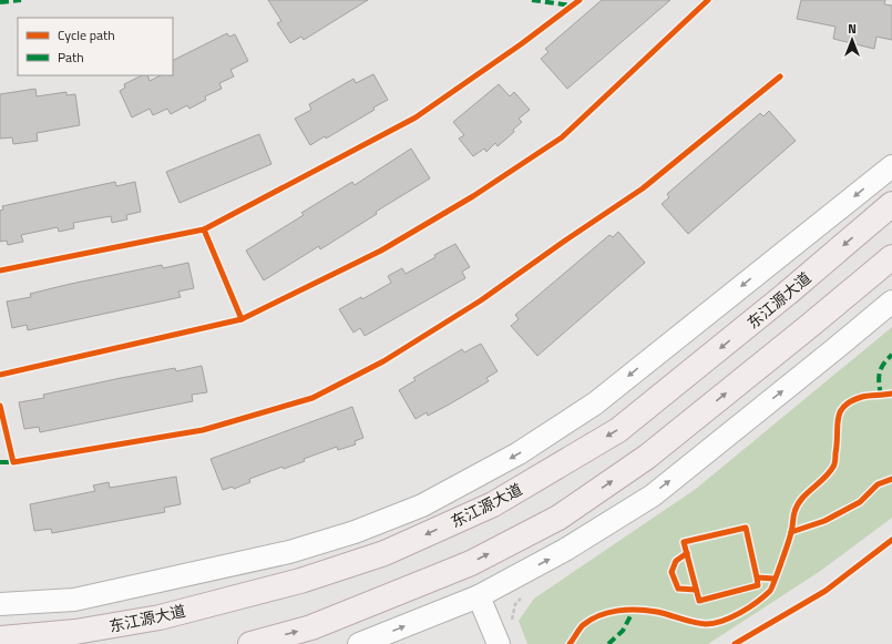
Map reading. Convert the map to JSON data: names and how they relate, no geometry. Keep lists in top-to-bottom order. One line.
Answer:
{"streets":{"main road":["东江源大道"]},"legend":["Cycle path","Path"],"north":"top"}
